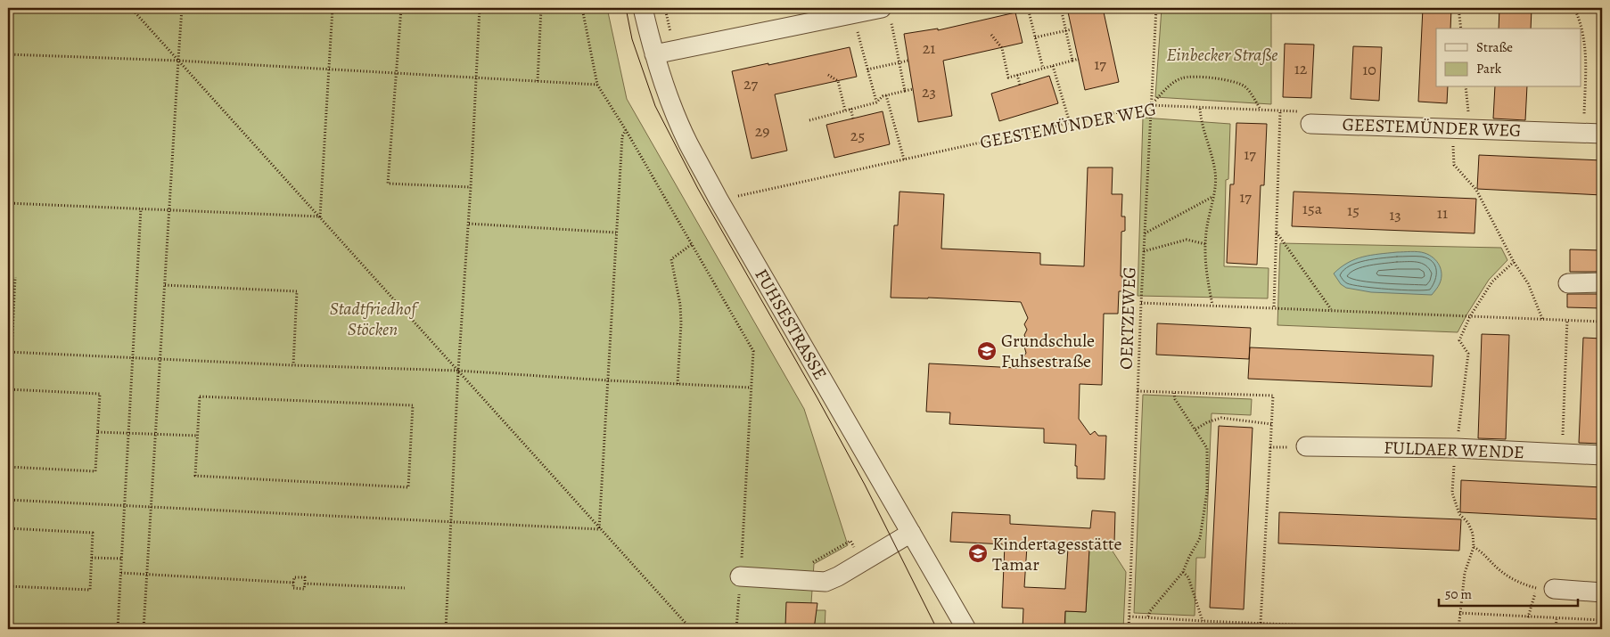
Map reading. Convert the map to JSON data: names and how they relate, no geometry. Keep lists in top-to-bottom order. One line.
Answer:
{"streets":{"street":["GEESTEMÜNDER WEG","FUHSESTRASSE","FULDAER WENDE"],"path":["OERTZEWEG"]},"crossings":[["GEESTEMÜNDER WEG","OERTZEWEG"],["GEESTEMÜNDER WEG","FUHSESTRASSE"]],"parks":["Einbecker Straße","Stadtfriedhof Stöcken"],"places":{"school or university":["Grundschule Fuhsestraße","Kindertagesstätte Tamar"]},"house_numbers":["21","17","12","10","27","23","29","25","17","17","15a","15","11","13"],"legend":["Straße","Park"],"scale_bar":"50 m"}
